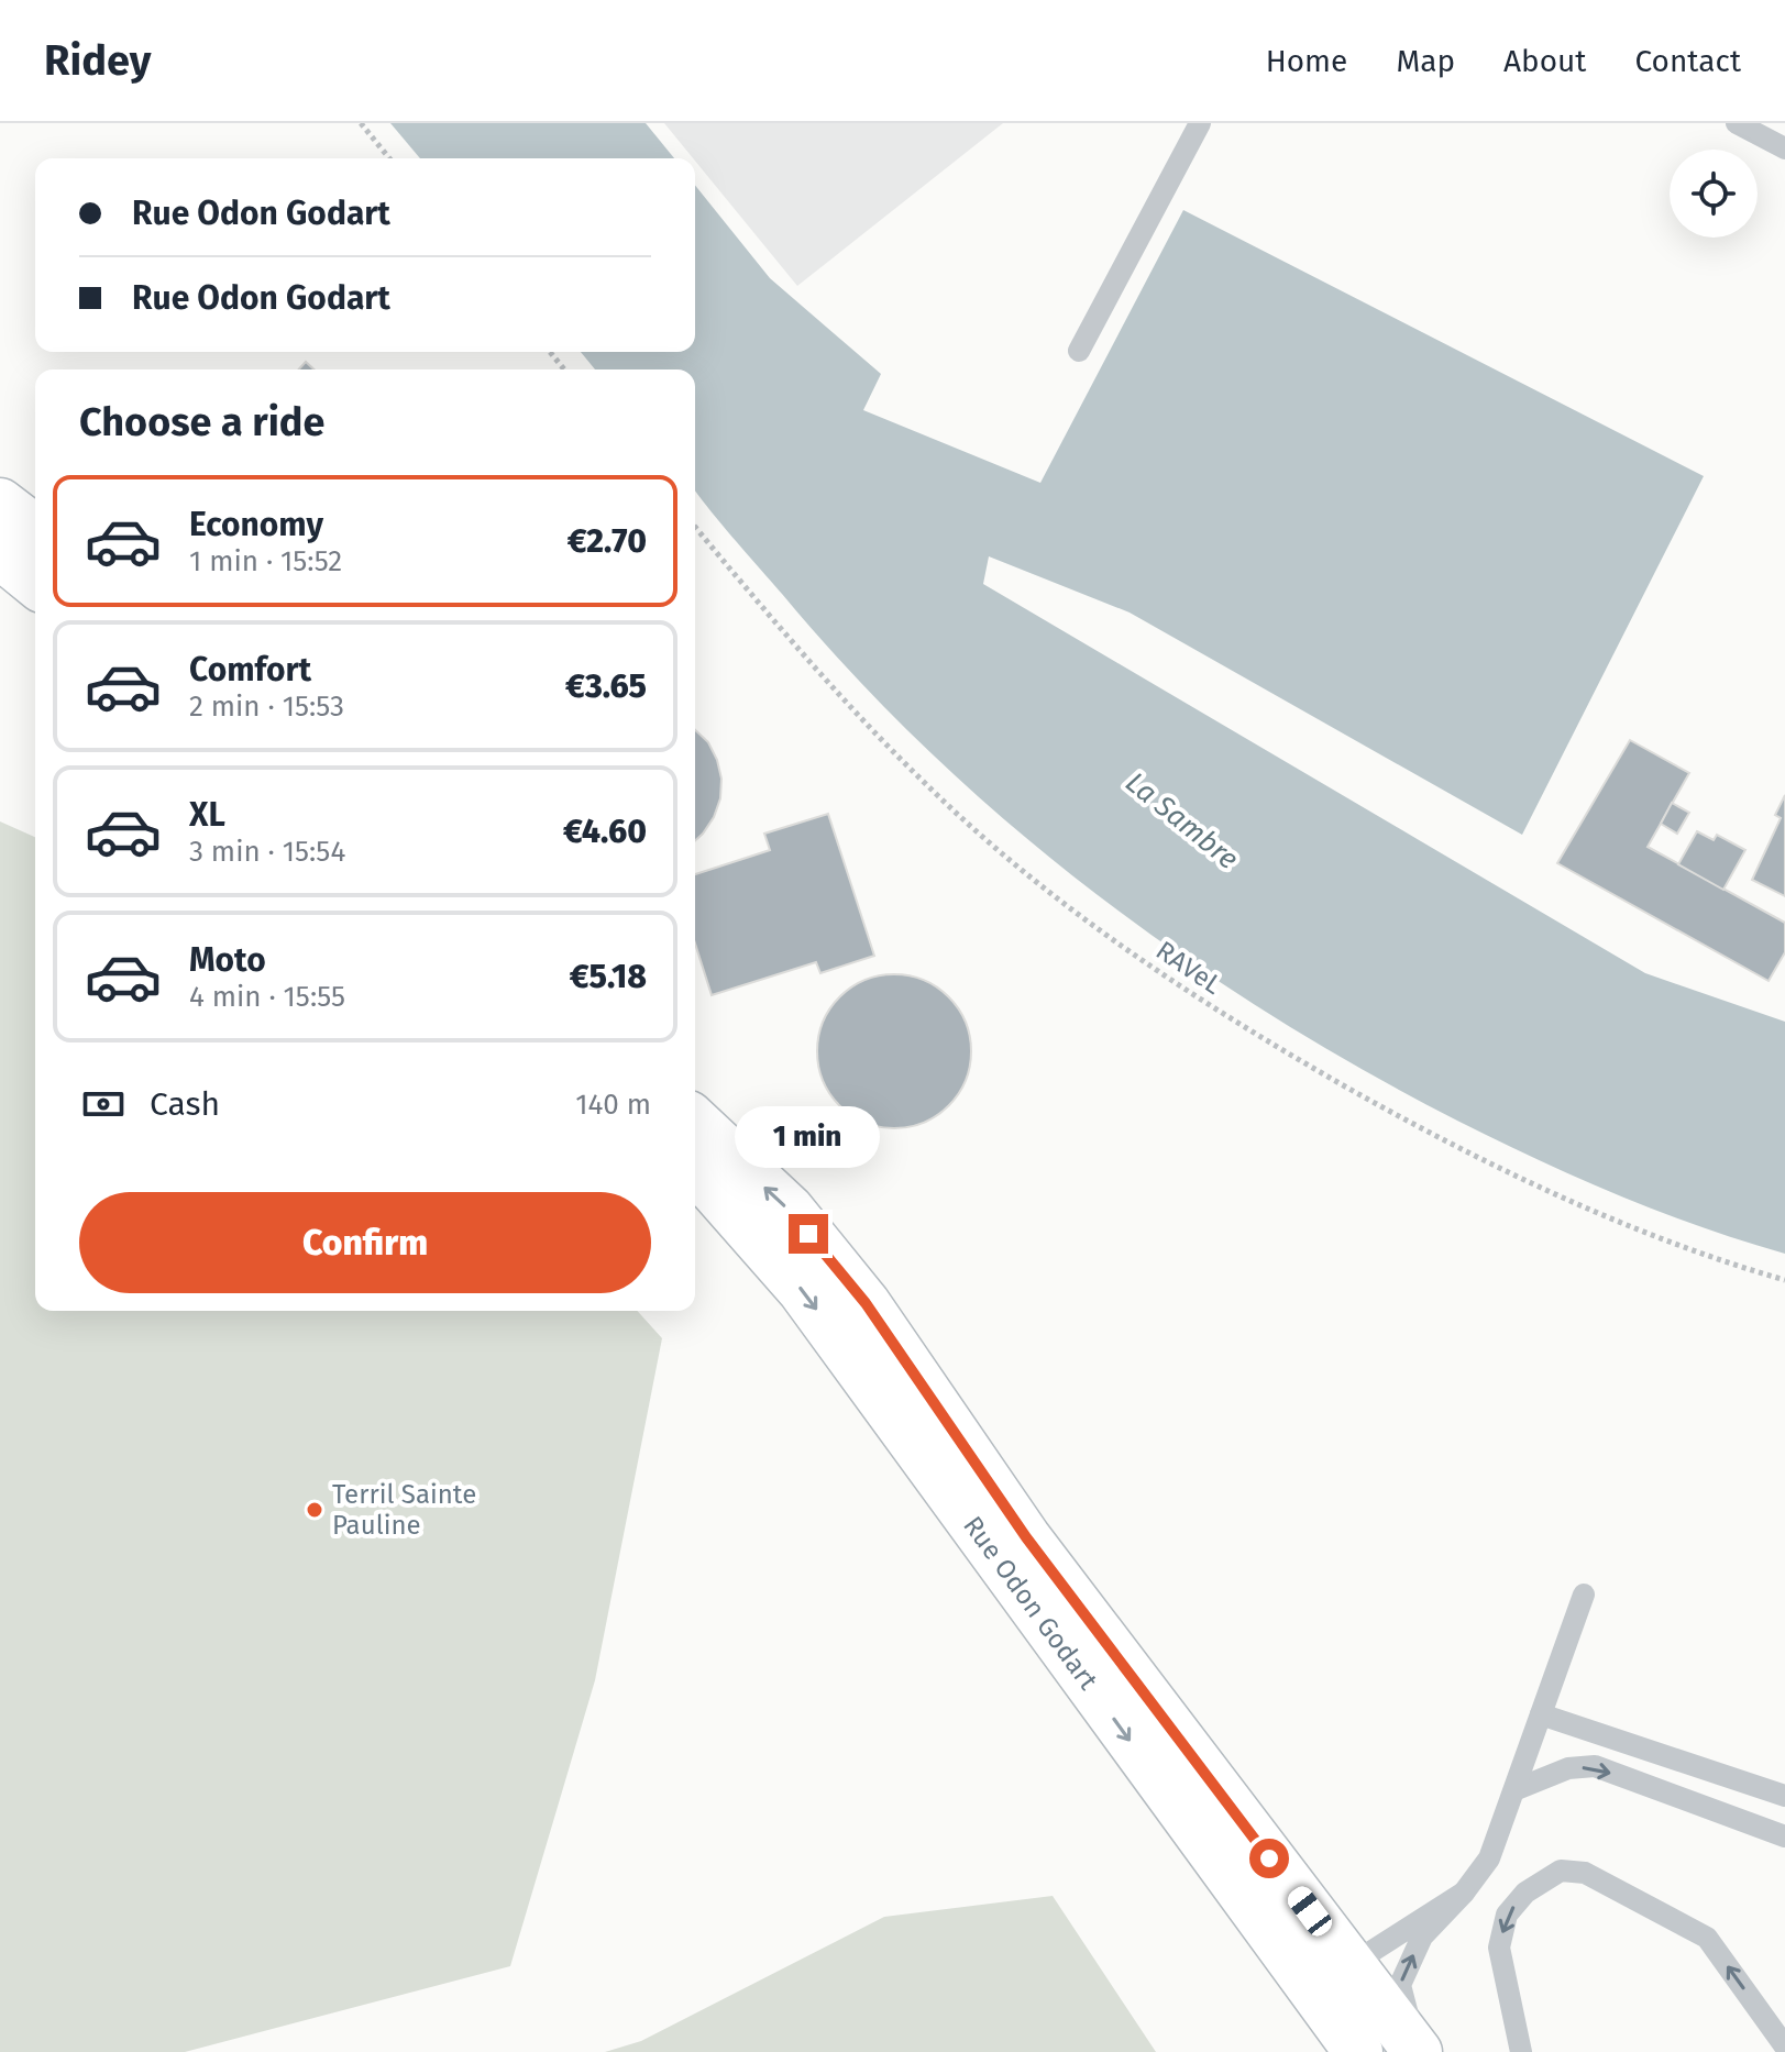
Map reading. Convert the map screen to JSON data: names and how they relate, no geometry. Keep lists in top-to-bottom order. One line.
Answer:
{"streets":{"main road":["Rue Odon Godart"],"path":["RAVeL"]},"water":["La Sambre"],"places":["Terril Sainte Pauline"],"page":{"header":"Ridey","nav":["Home","Map","About","Contact"],"banner":["Rue Odon Godart","Rue Odon Godart"],"heading":"Choose a ride","list":[{"name":"Economy","note":"1 min · 15:52","value":"€2.70"},{"name":"Comfort","note":"2 min · 15:53","value":"€3.65"},{"name":"XL","note":"3 min · 15:54","value":"€4.60"},{"name":"Moto","note":"4 min · 15:55","value":"€5.18"}],"pay":["Cash","140 m"],"bubble":"1 min","buttons":"Confirm"}}
